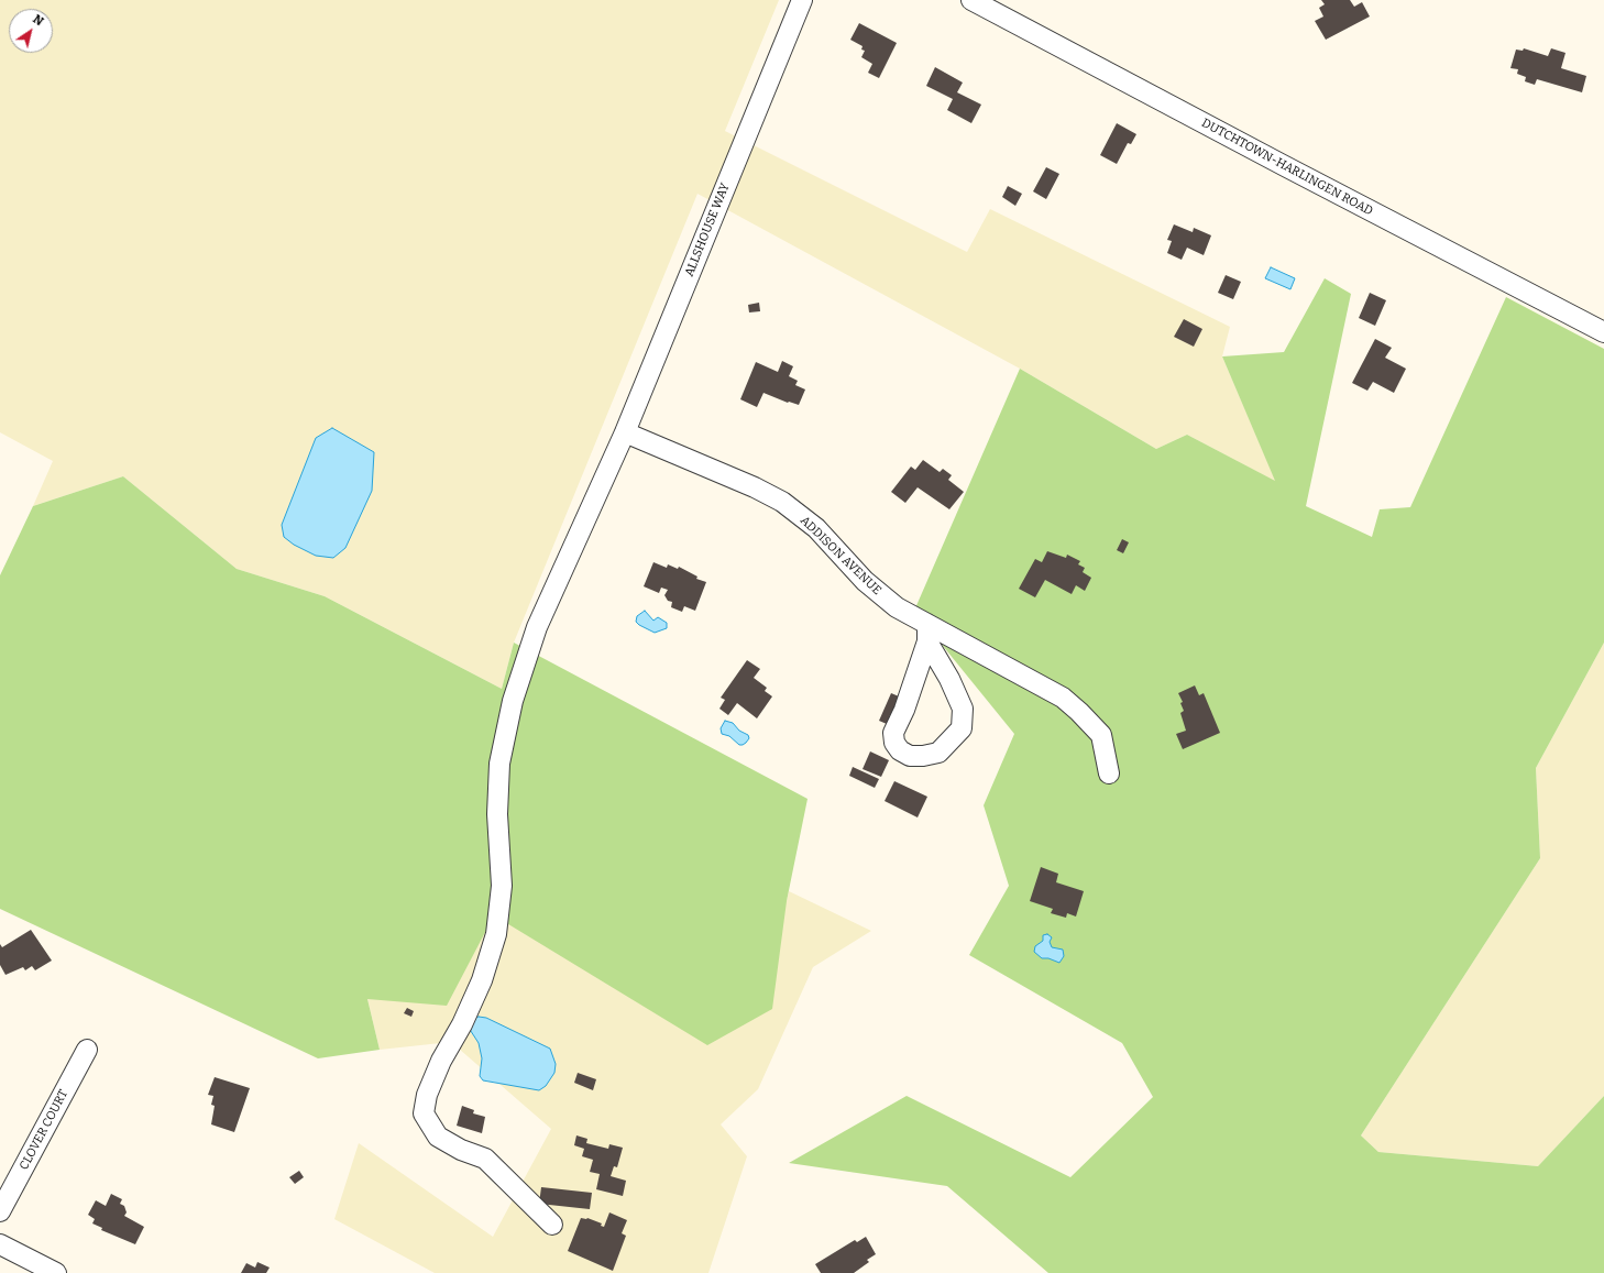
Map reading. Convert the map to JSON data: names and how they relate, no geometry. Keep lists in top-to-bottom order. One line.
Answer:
{"streets":{"street":["DUTCHTOWN-HARLINGEN ROAD","ALLSHOUSE WAY","ADDISON AVENUE","CLOVER COURT"]},"crossings":[["ALLSHOUSE WAY","ADDISON AVENUE"]],"north":"top right"}
